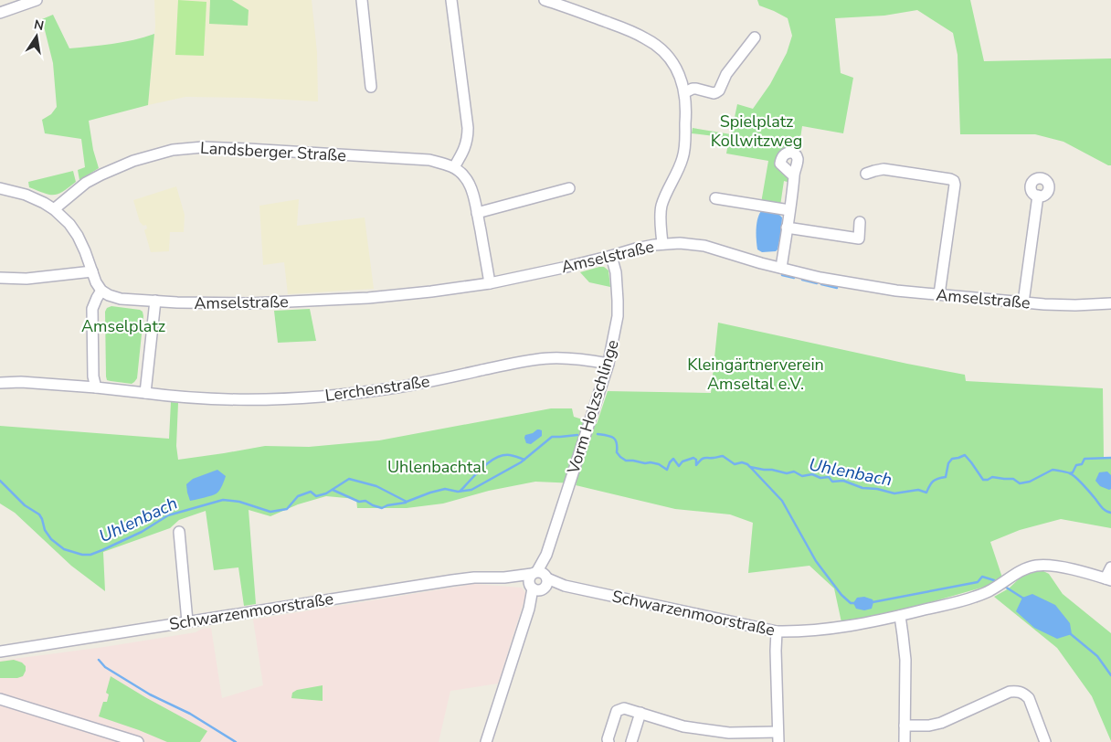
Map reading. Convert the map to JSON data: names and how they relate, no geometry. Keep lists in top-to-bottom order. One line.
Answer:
{"streets":{"street":["Landsberger Straße","Amselstraße","Lerchenstraße","Vorm Holzschlinge","Schwarzenmoorstraße"]},"crossings":[["Landsberger Straße","Amselstraße"],["Amselstraße","Vorm Holzschlinge"],["Lerchenstraße","Vorm Holzschlinge"],["Vorm Holzschlinge","Schwarzenmoorstraße"]],"water":["Uhlenbach"],"parks":["Spielplatz Kollwitzweg","Amselplatz","Kleingärtnerverein Amseltal e.V.","Uhlenbachtal"],"north":"top"}
